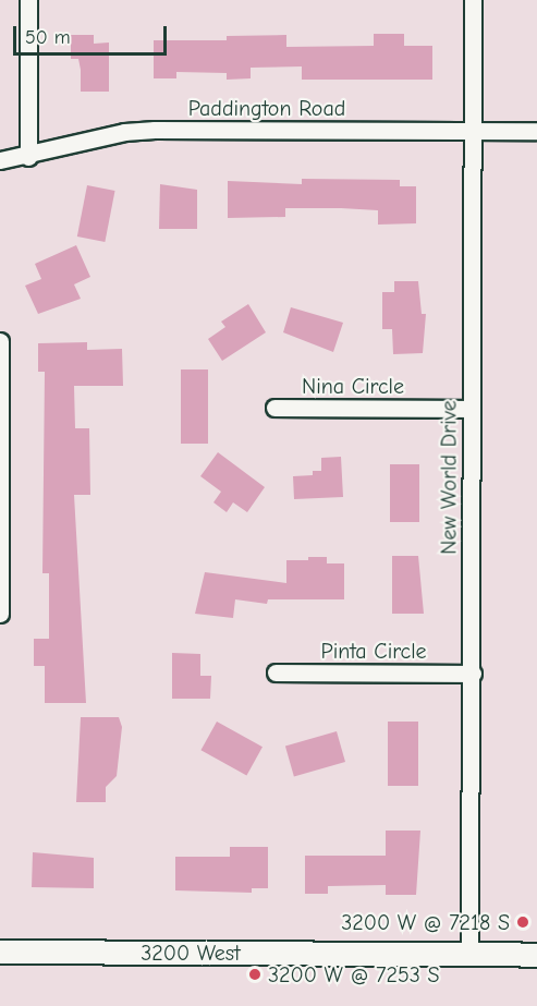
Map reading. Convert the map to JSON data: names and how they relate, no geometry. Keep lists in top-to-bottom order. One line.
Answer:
{"streets":{"street":["Paddington Road","Nina Circle","New World Drive","Pinta Circle","3200 West"]},"crossings":[["Paddington Road","New World Drive"],["Nina Circle","New World Drive"],["New World Drive","Pinta Circle"],["New World Drive","3200 West"]],"places":["3200 W @ 7218 S","3200 W @ 7253 S"],"scale_bar":"50 m"}
